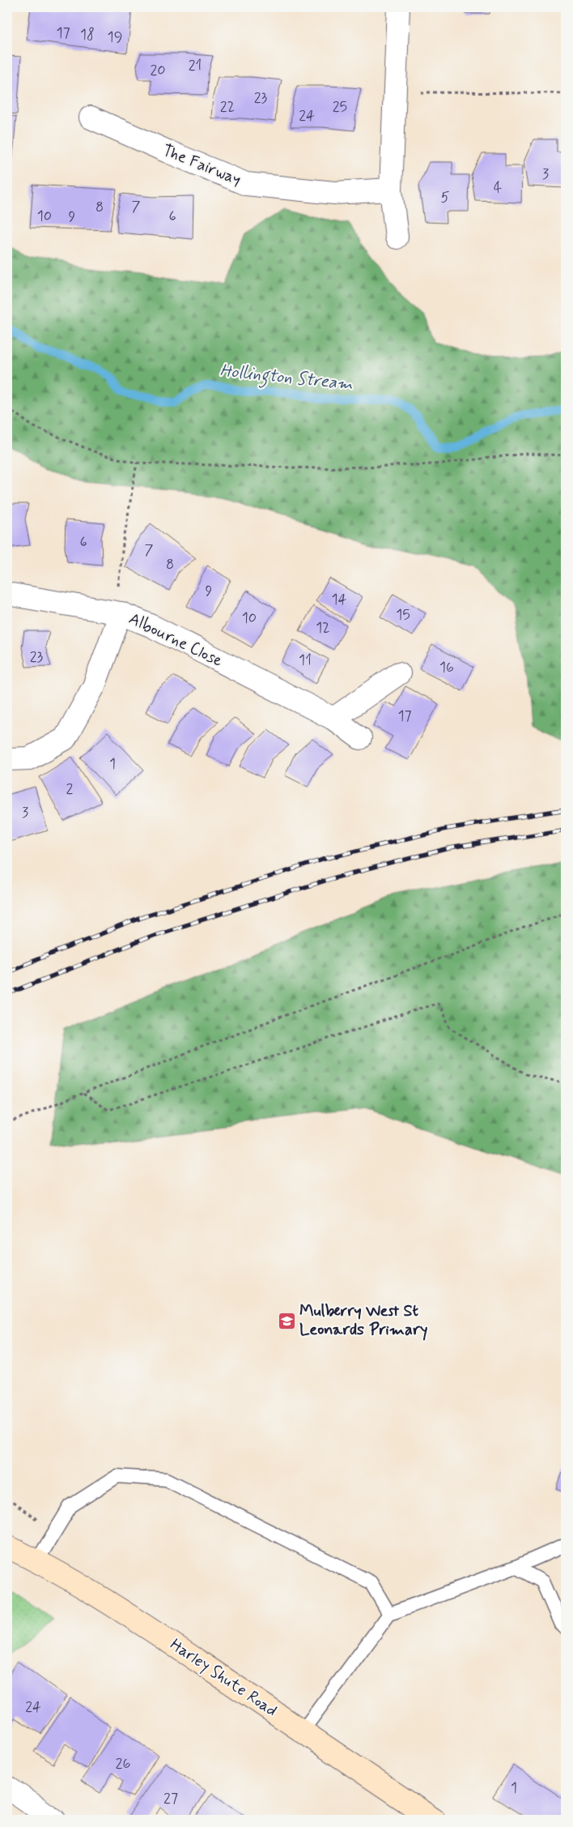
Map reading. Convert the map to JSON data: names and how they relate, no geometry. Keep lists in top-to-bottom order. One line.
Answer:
{"streets":{"main road":["Harley Shute Road"],"street":["The Fairway","Albourne Close"]},"water":["Hollington Stream"],"places":{"school or university":["Mulberry West St Leonards Primary"]},"house_numbers":["17","18","19","21","20","23","22","25","24","3","4","5","7","8","10","6","9","6","7","8","9","14","15","10","12","23","11","16","17","1","2","3","24","26","1","27"]}
